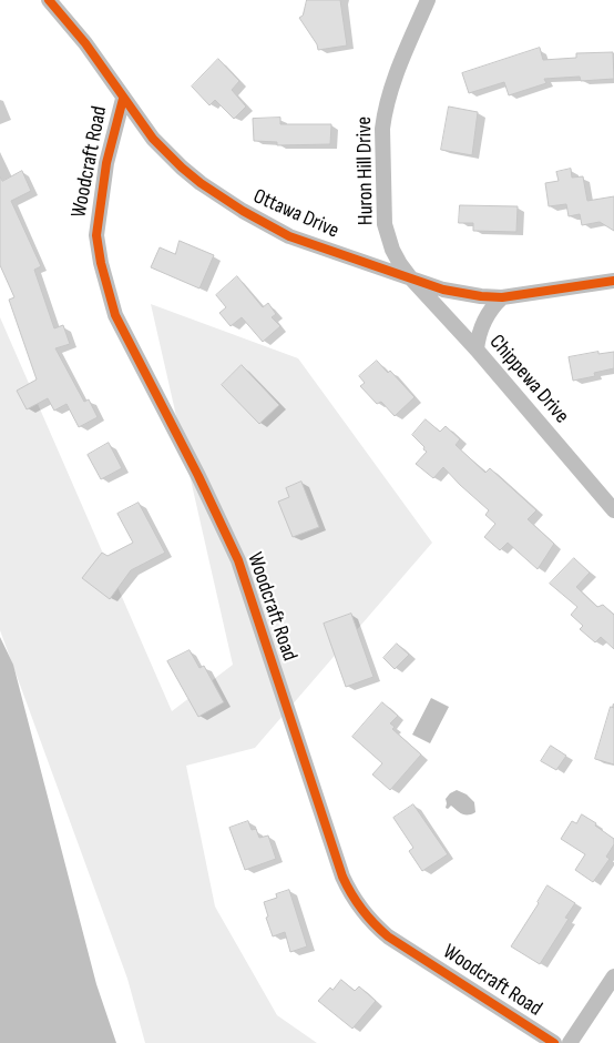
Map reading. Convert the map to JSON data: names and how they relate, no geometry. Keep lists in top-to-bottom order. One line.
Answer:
{"streets":{"street":["Woodcraft Road","Huron Hill Drive","Ottawa Drive","Chippewa Drive"]},"crossings":[["Woodcraft Road","Ottawa Drive"],["Huron Hill Drive","Ottawa Drive"],["Huron Hill Drive","Chippewa Drive"],["Ottawa Drive","Chippewa Drive"]]}
